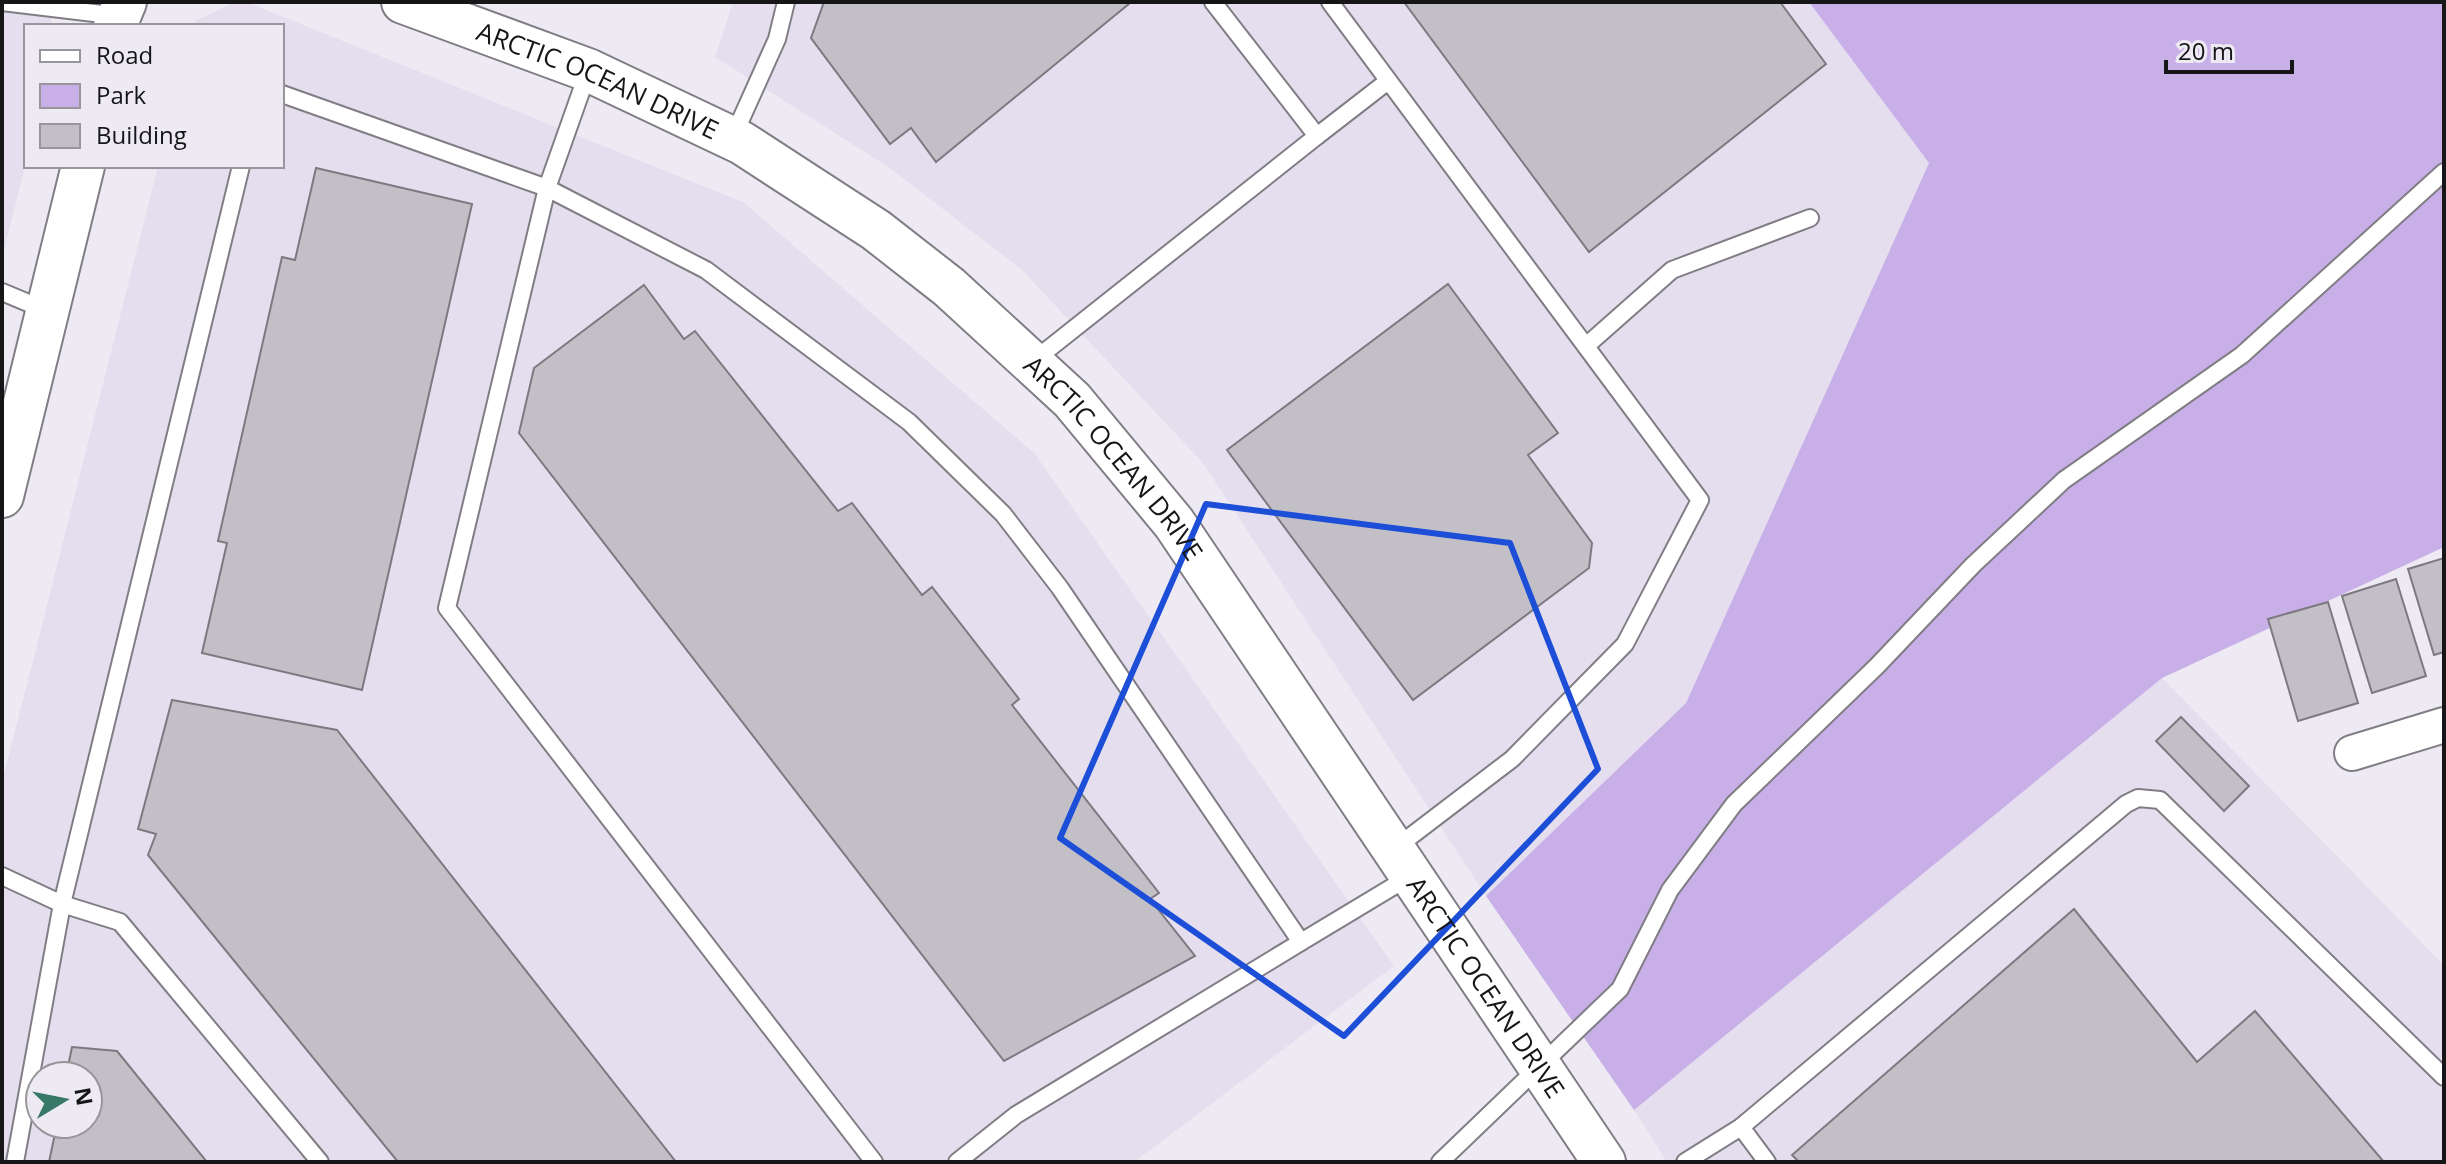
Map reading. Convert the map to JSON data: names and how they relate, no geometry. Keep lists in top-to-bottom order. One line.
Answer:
{"streets":{"street":["ARCTIC OCEAN DRIVE"]},"legend":["Road","Park","Building"],"scale_bar":"20 m","north":"right"}
